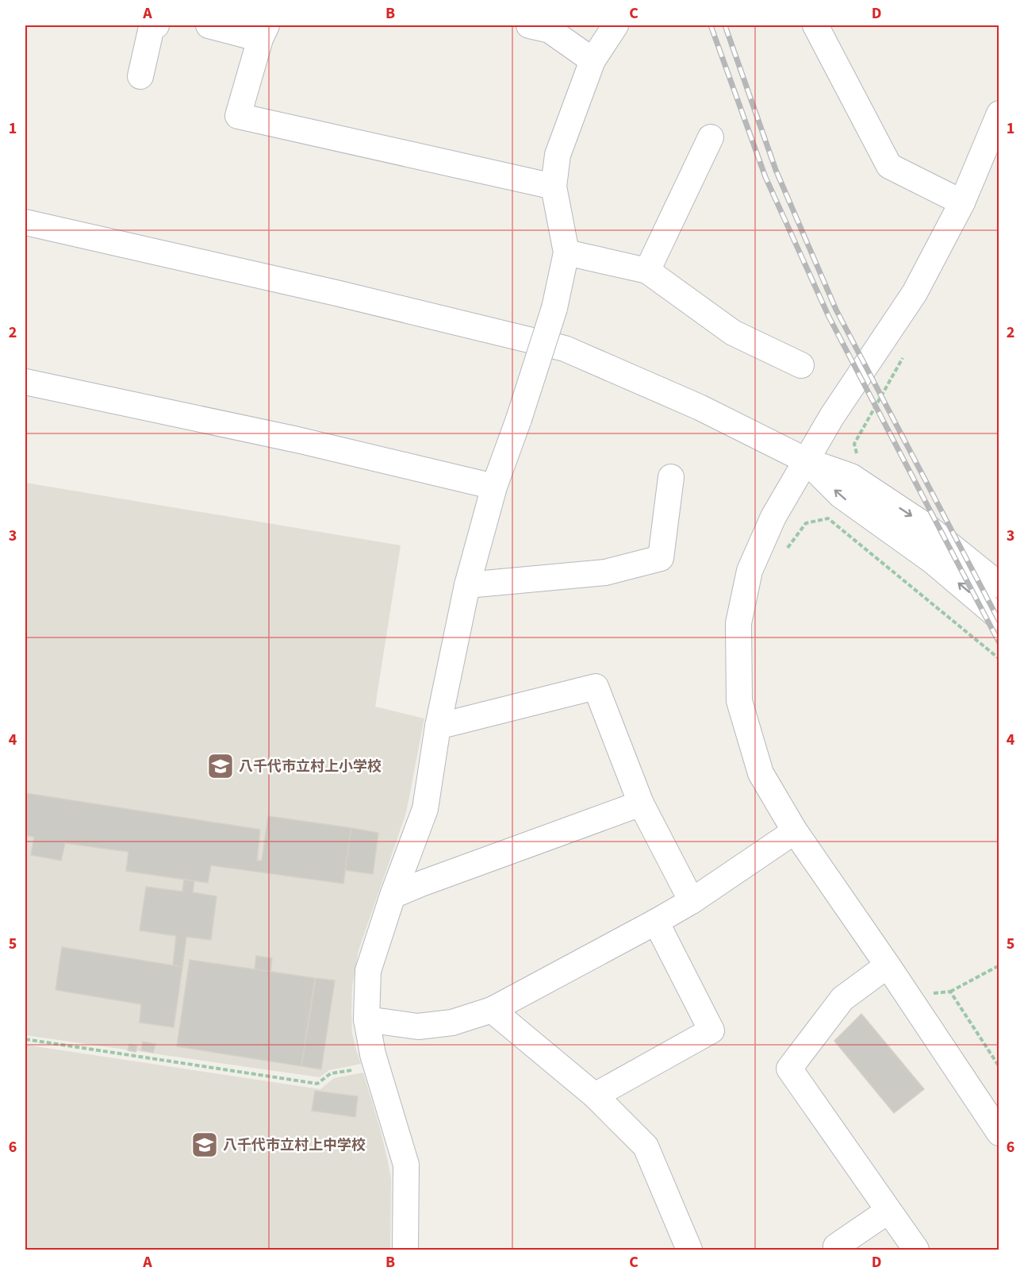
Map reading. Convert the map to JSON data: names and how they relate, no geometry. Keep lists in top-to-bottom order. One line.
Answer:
{"places":{"school or university":["八千代市立村上小学校","八千代市立村上中学校"]},"grid":{"columns":["A","B","C","D"],"rows":["1","2","3","4","5","6"]}}
